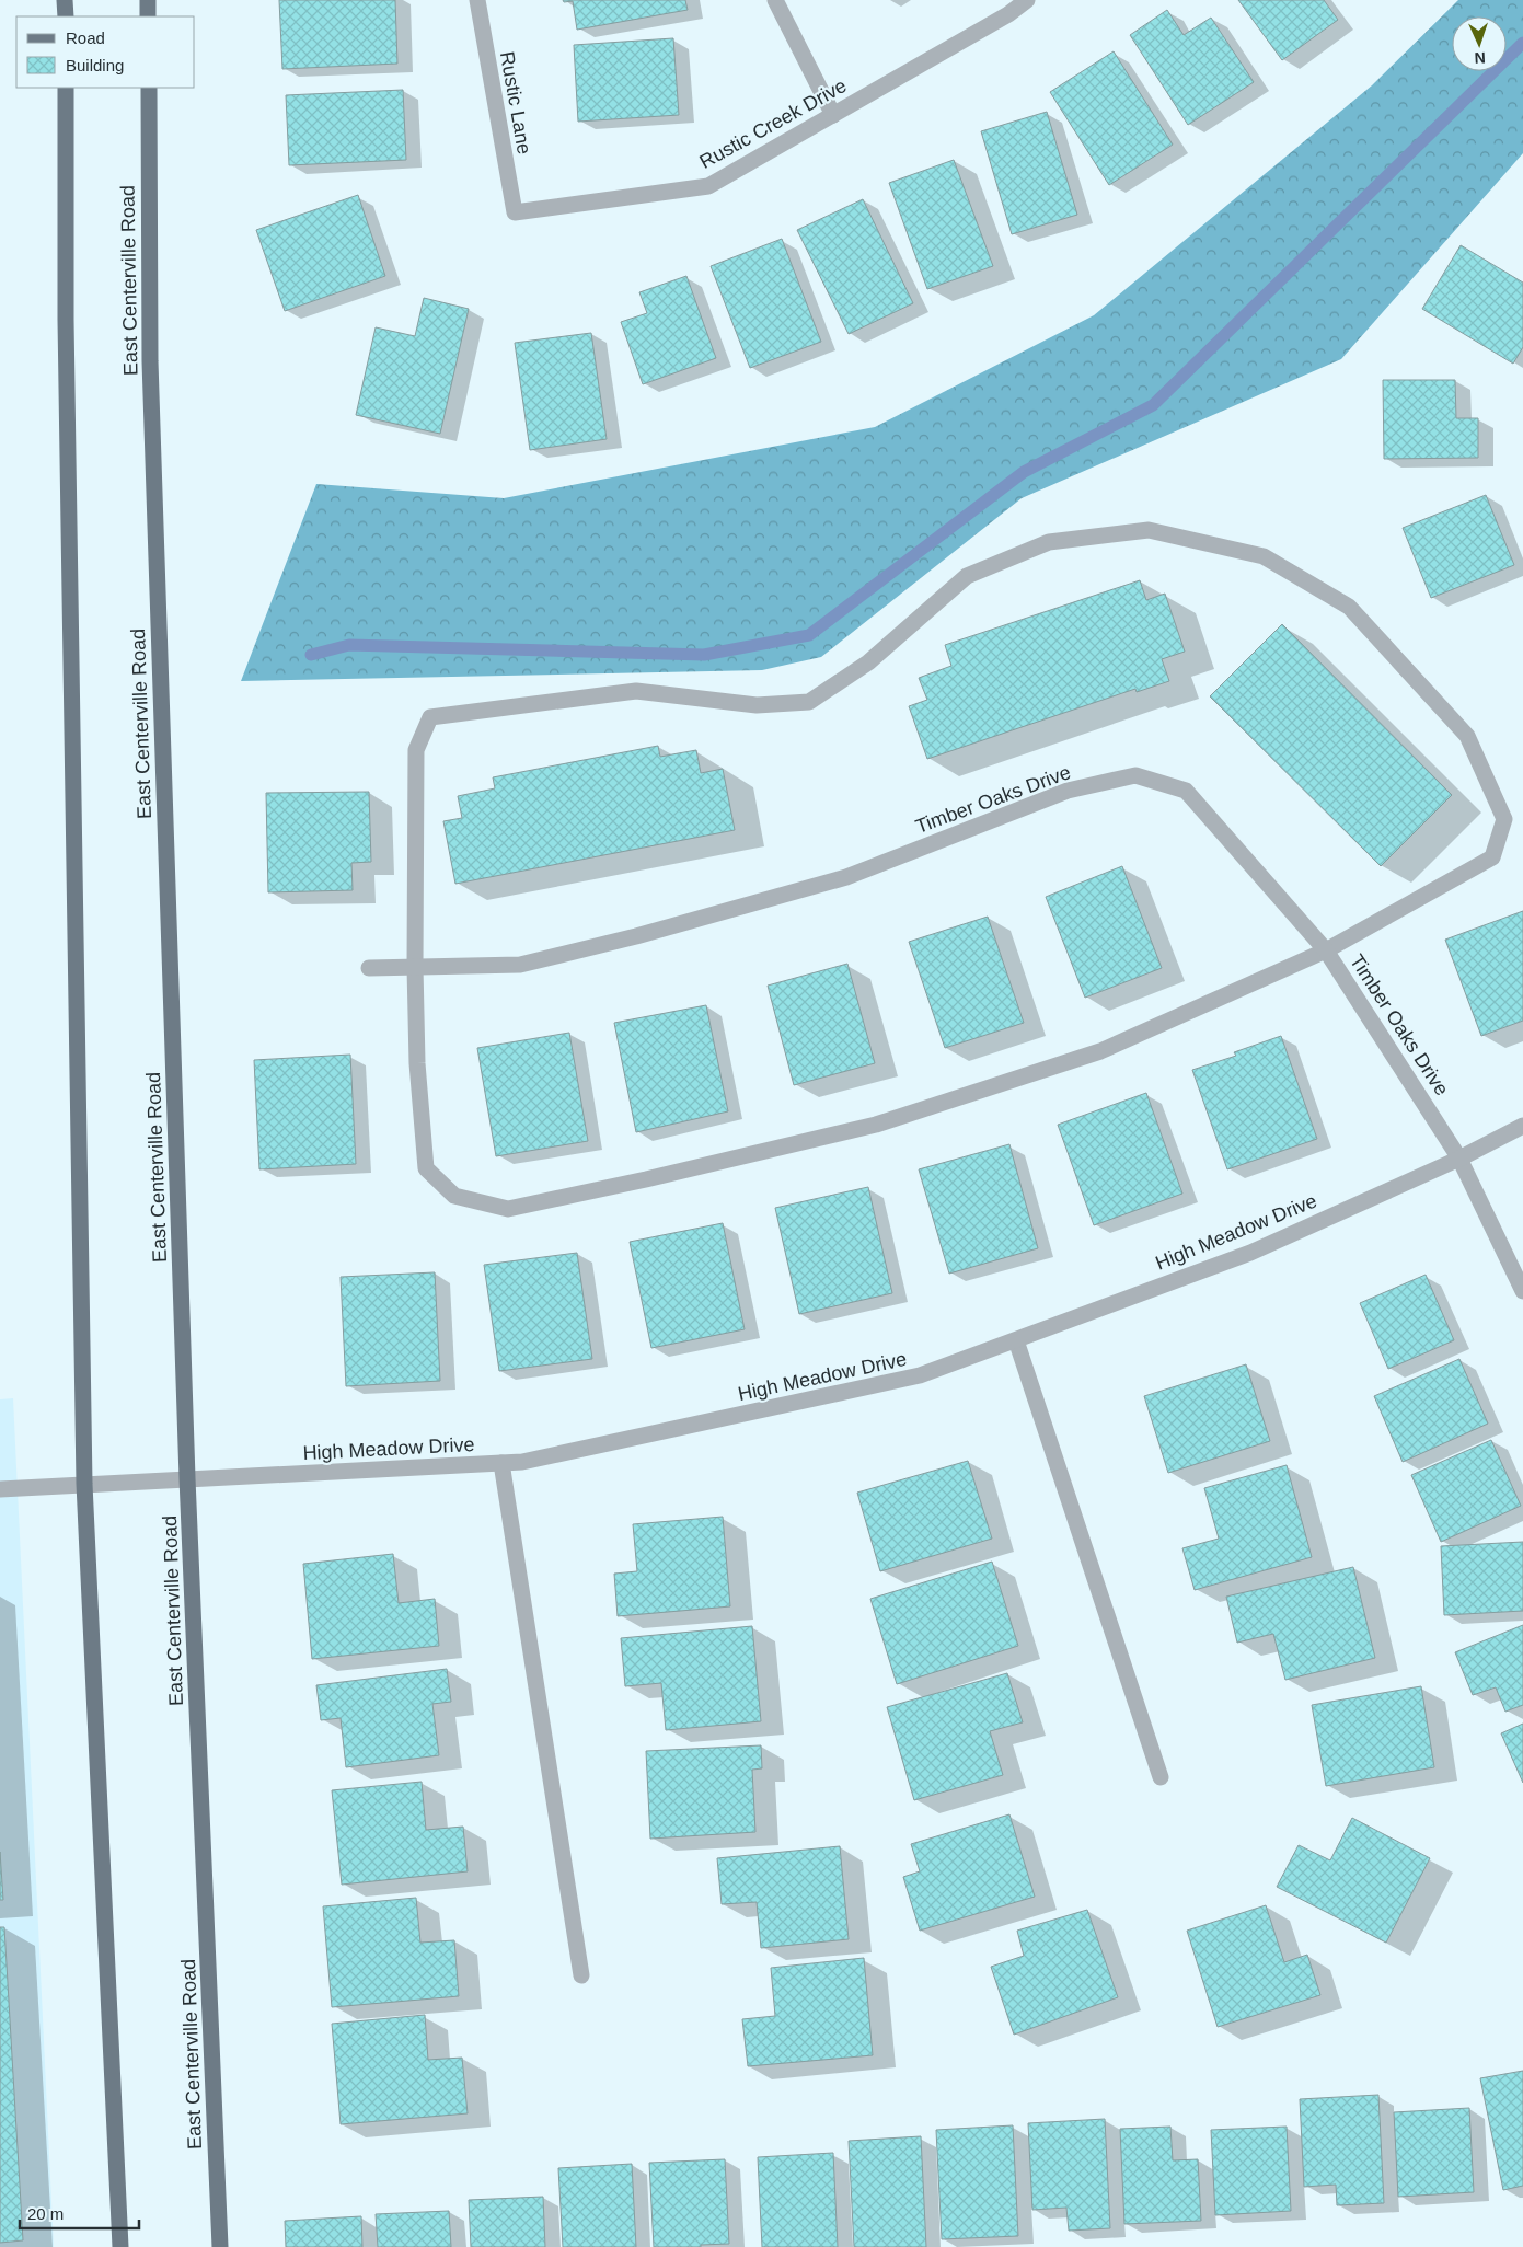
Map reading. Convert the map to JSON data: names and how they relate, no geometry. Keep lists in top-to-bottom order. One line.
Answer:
{"streets":{"main road":["East Centerville Road"],"street":["Rustic Lane","Rustic Creek Drive","Timber Oaks Drive","High Meadow Drive"]},"crossings":[["Rustic Lane","Rustic Creek Drive"],["East Centerville Road","High Meadow Drive"],["Timber Oaks Drive","High Meadow Drive"]],"legend":["Road","Building"],"scale_bar":"20 m","north":"bottom"}
